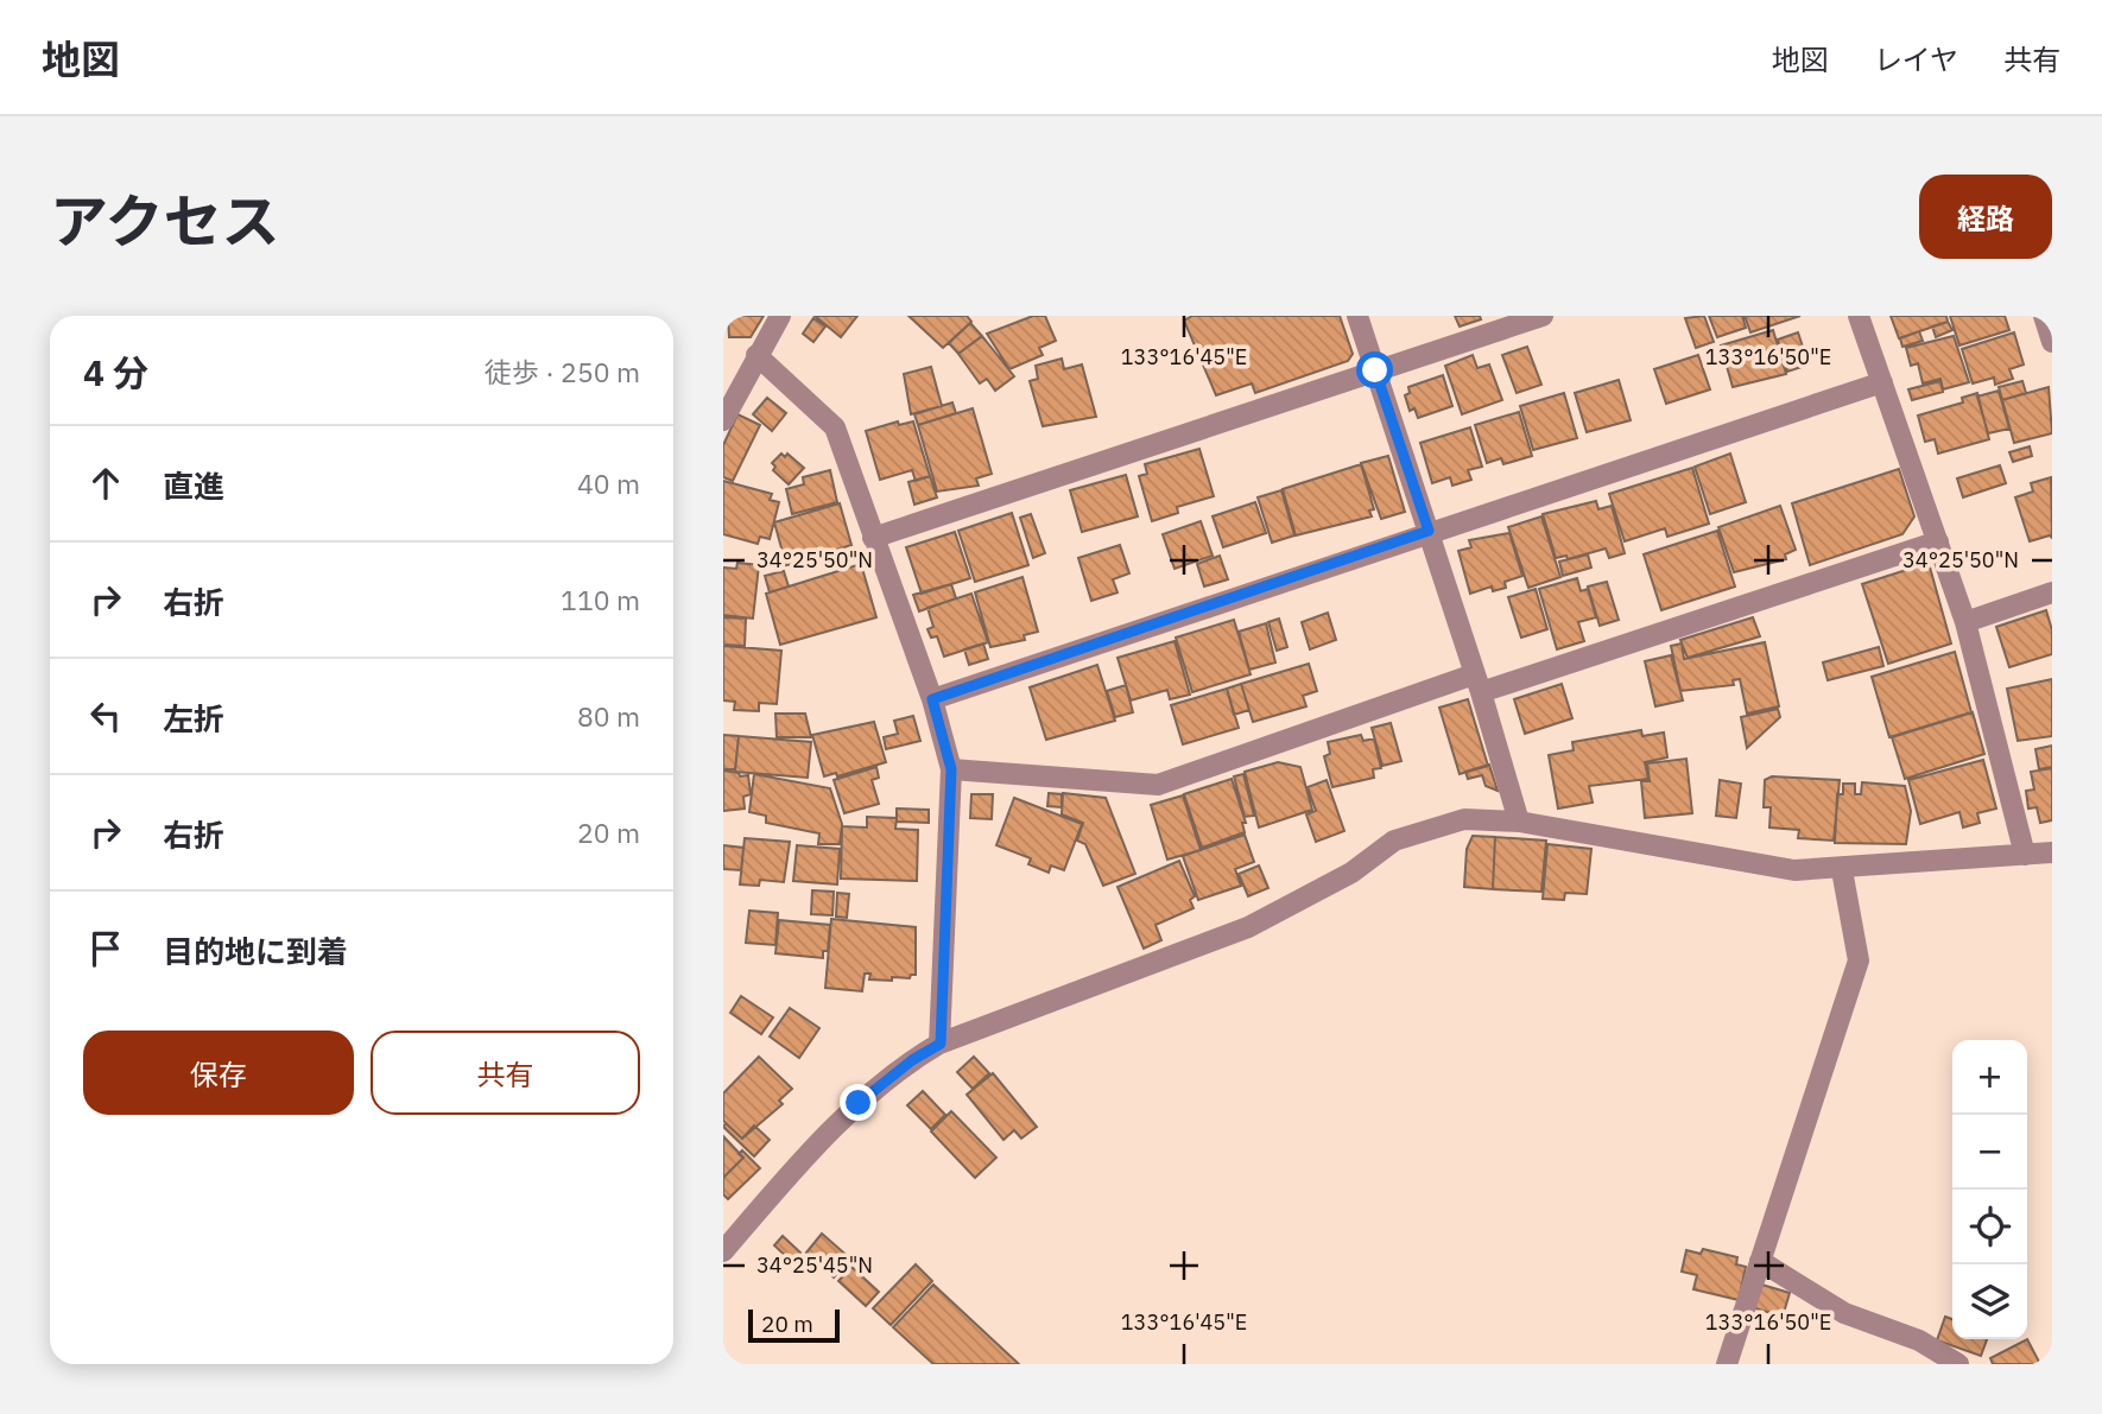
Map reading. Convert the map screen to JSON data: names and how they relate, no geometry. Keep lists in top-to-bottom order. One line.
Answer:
{"scale_bar":"20 m","page":{"header":"地図","nav":["地図","レイヤ","共有"],"title":"アクセス","buttons":["経路",["保存","共有"]],"heading":["4 分","徒歩 · 250 m"],"list":[["直進","40 m"],["右折","110 m"],["左折","80 m"],["右折","20 m"],"目的地に到着"],"map_buttons":["+","−"],"scale":"20 m"},"coordinates":["133°16'45\"E","133°16'50\"E","34°25'50\"N","34°25'45\"N"]}
